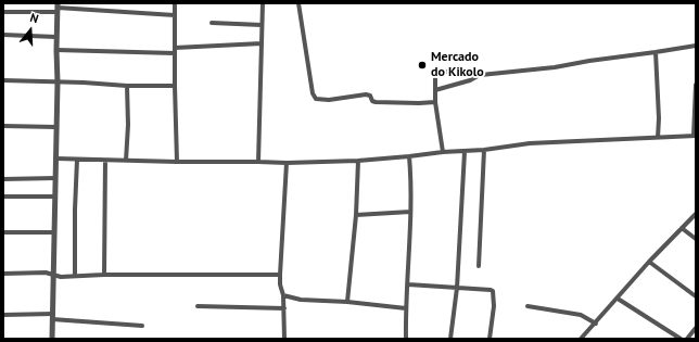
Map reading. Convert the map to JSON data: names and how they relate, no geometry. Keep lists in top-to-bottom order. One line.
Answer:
{"places":["Mercado do Kikolo"],"north":"top"}
